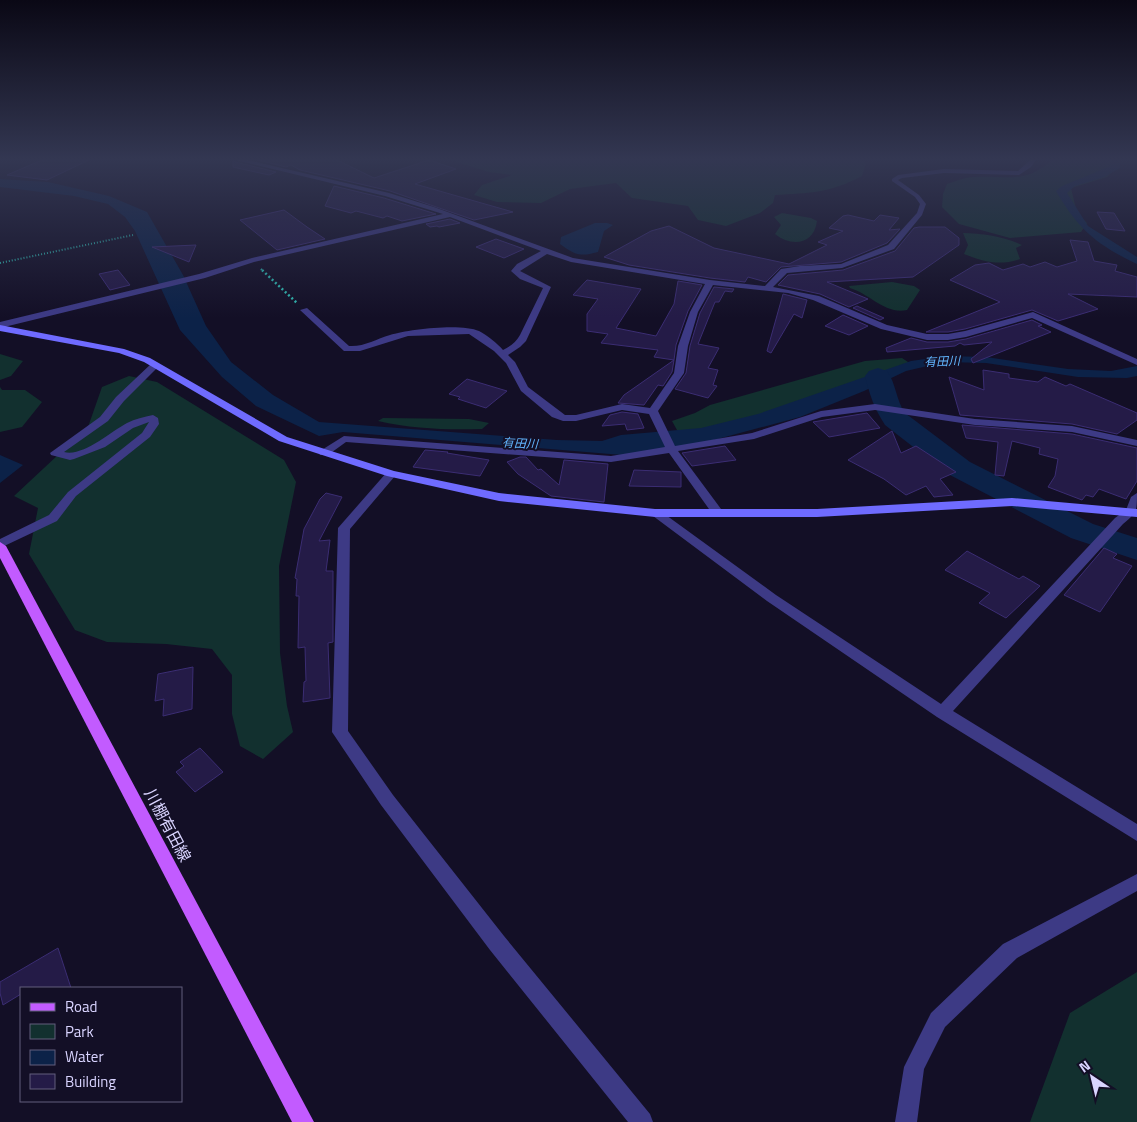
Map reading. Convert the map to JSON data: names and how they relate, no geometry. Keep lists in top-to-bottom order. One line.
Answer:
{"streets":{"main road":["川棚有田線"]},"water":["有田川"],"legend":["Road","Park","Water","Building"],"north":"top left"}
